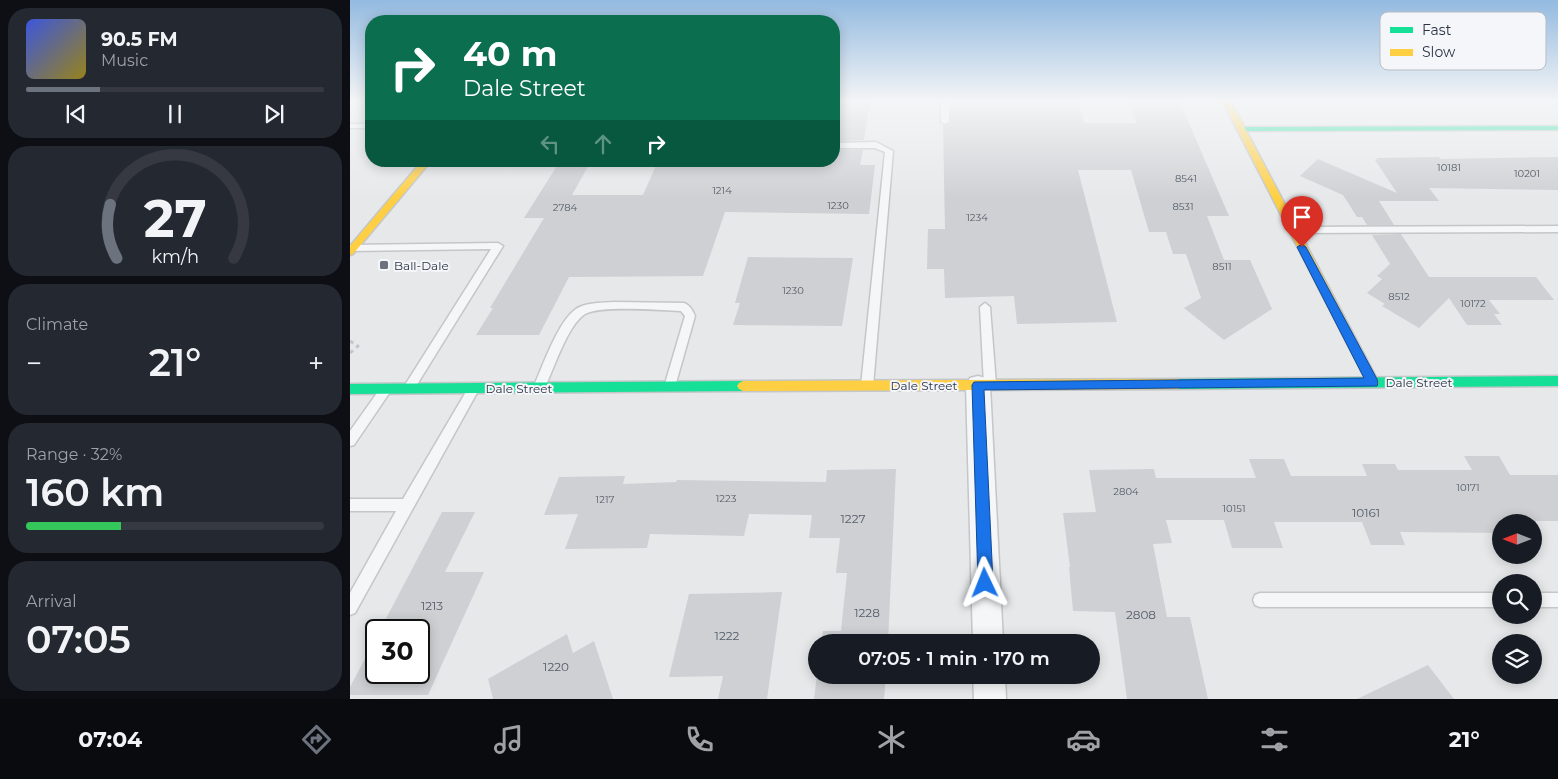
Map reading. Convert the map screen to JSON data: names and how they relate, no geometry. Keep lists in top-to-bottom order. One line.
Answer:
{"streets":{"street":["Dale Street"]},"places":{"transit":["Ball-Dale"]},"house_numbers":["10181","10201","8541","1214","1230","8531","2784","1234","8511","1230","8512","10172","10171","2804","1223","1217","10151","10161","1227","1213","1228","2808","1222","1220"],"legend":["Fast","Slow"],"north":"left","page":{"turn":["40 m","Dale Street"],"song":["90.5 FM","Music"],"tile":["Climate",["Range · 32%","160 km"],["Arrival","07:05"]],"heat":["−","21°","+"],"limit":"30","trip":"07:05 · 1 min · 170 m","tabs":["07:04","21°"],"gauge":["27","km/h"]}}
